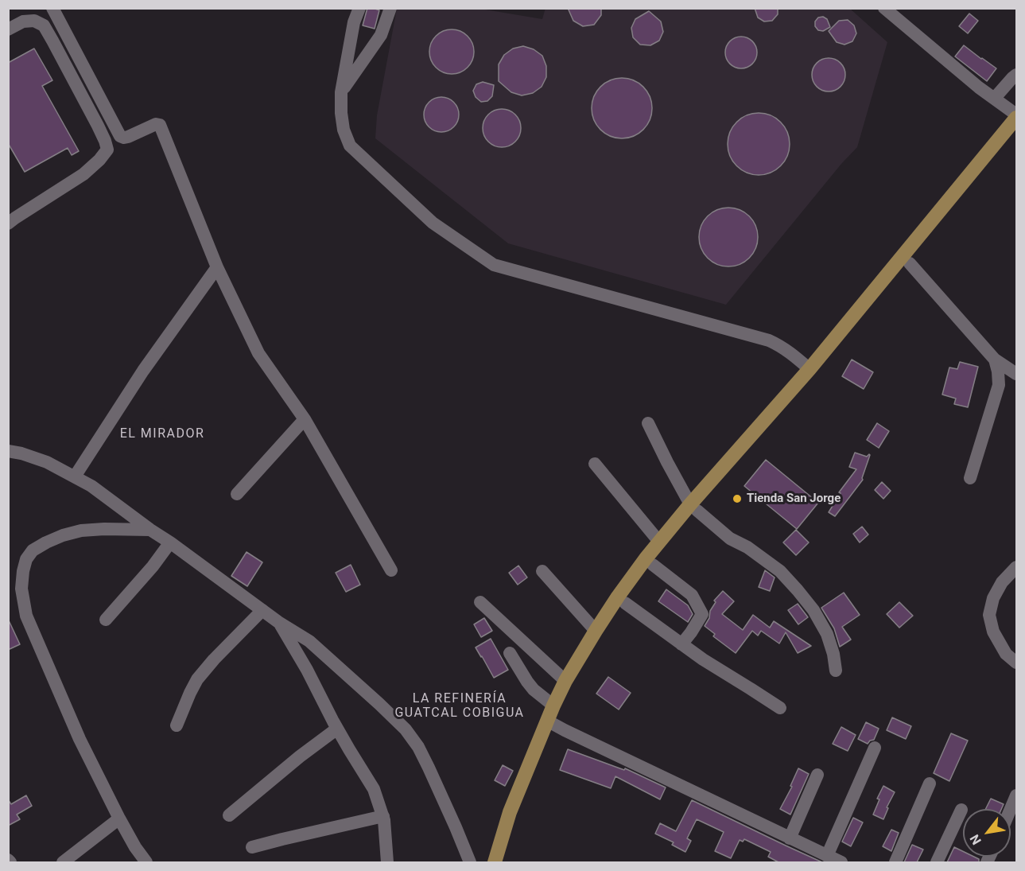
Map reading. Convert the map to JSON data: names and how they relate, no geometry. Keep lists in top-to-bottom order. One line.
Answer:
{"districts":["EL MIRADOR","LA REFINERÍA GUATCAL COBIGUA"],"places":["Tienda San Jorge"],"north":"bottom left"}
